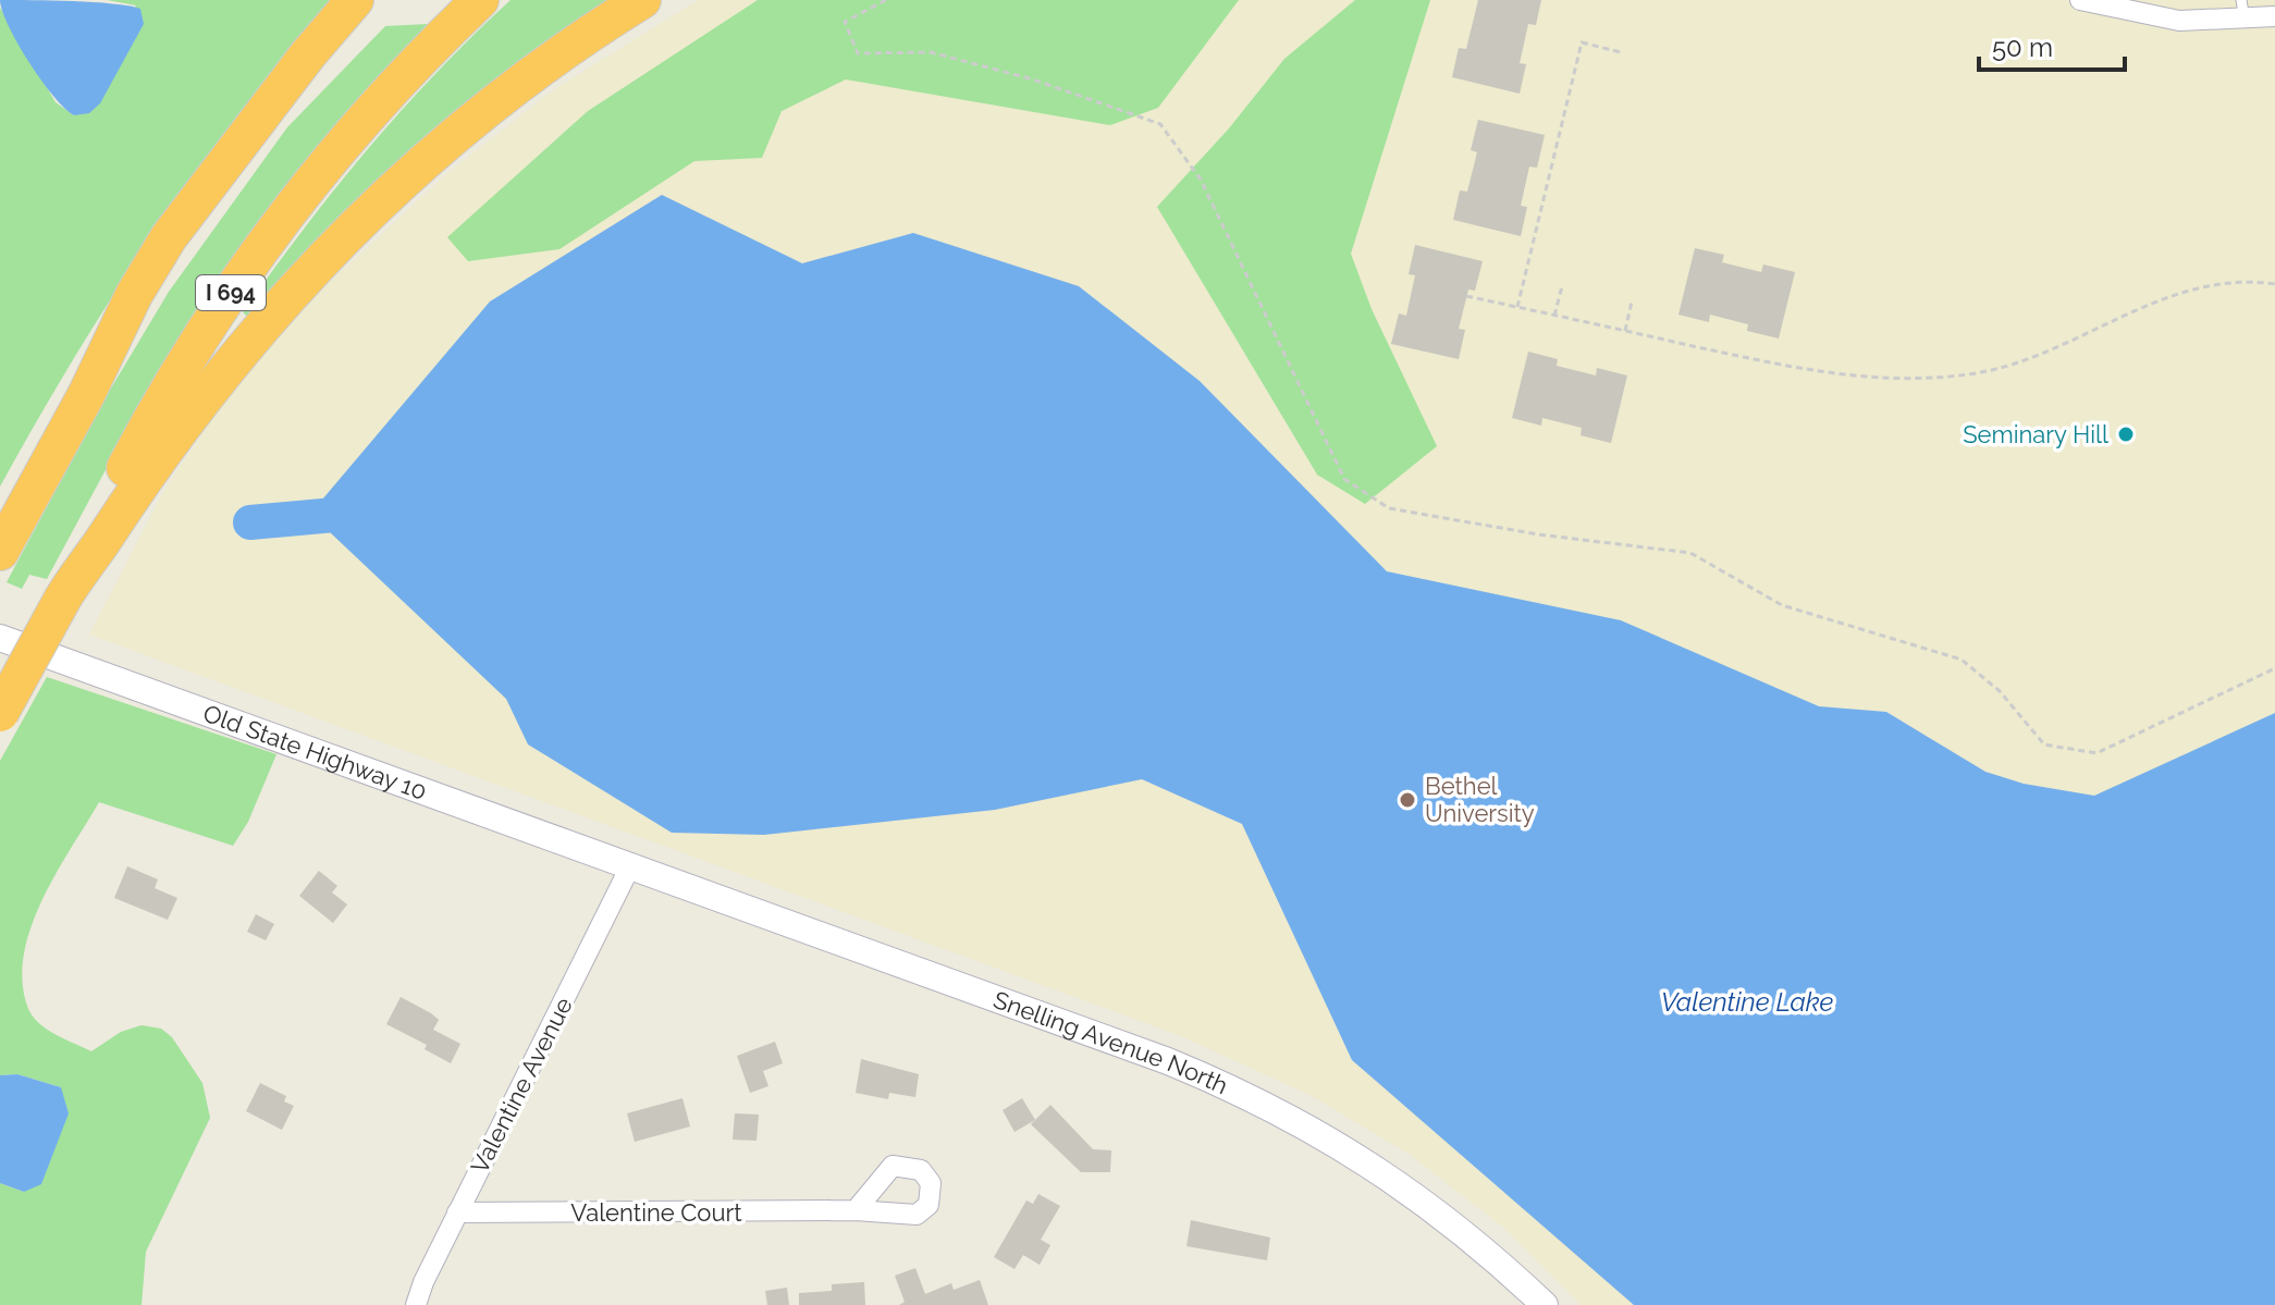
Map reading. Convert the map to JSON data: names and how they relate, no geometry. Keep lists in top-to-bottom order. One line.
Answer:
{"streets":{"highway":["I 694"],"street":["Old State Highway 10","Snelling Avenue North","Valentine Avenue","Valentine Court"]},"crossings":[["Old State Highway 10","Snelling Avenue North"],["Old State Highway 10","Valentine Avenue"],["Snelling Avenue North","Valentine Avenue"],["Valentine Avenue","Valentine Court"]],"water":["Valentine Lake"],"places":["Seminary Hill","Bethel University"],"scale_bar":"50 m"}
